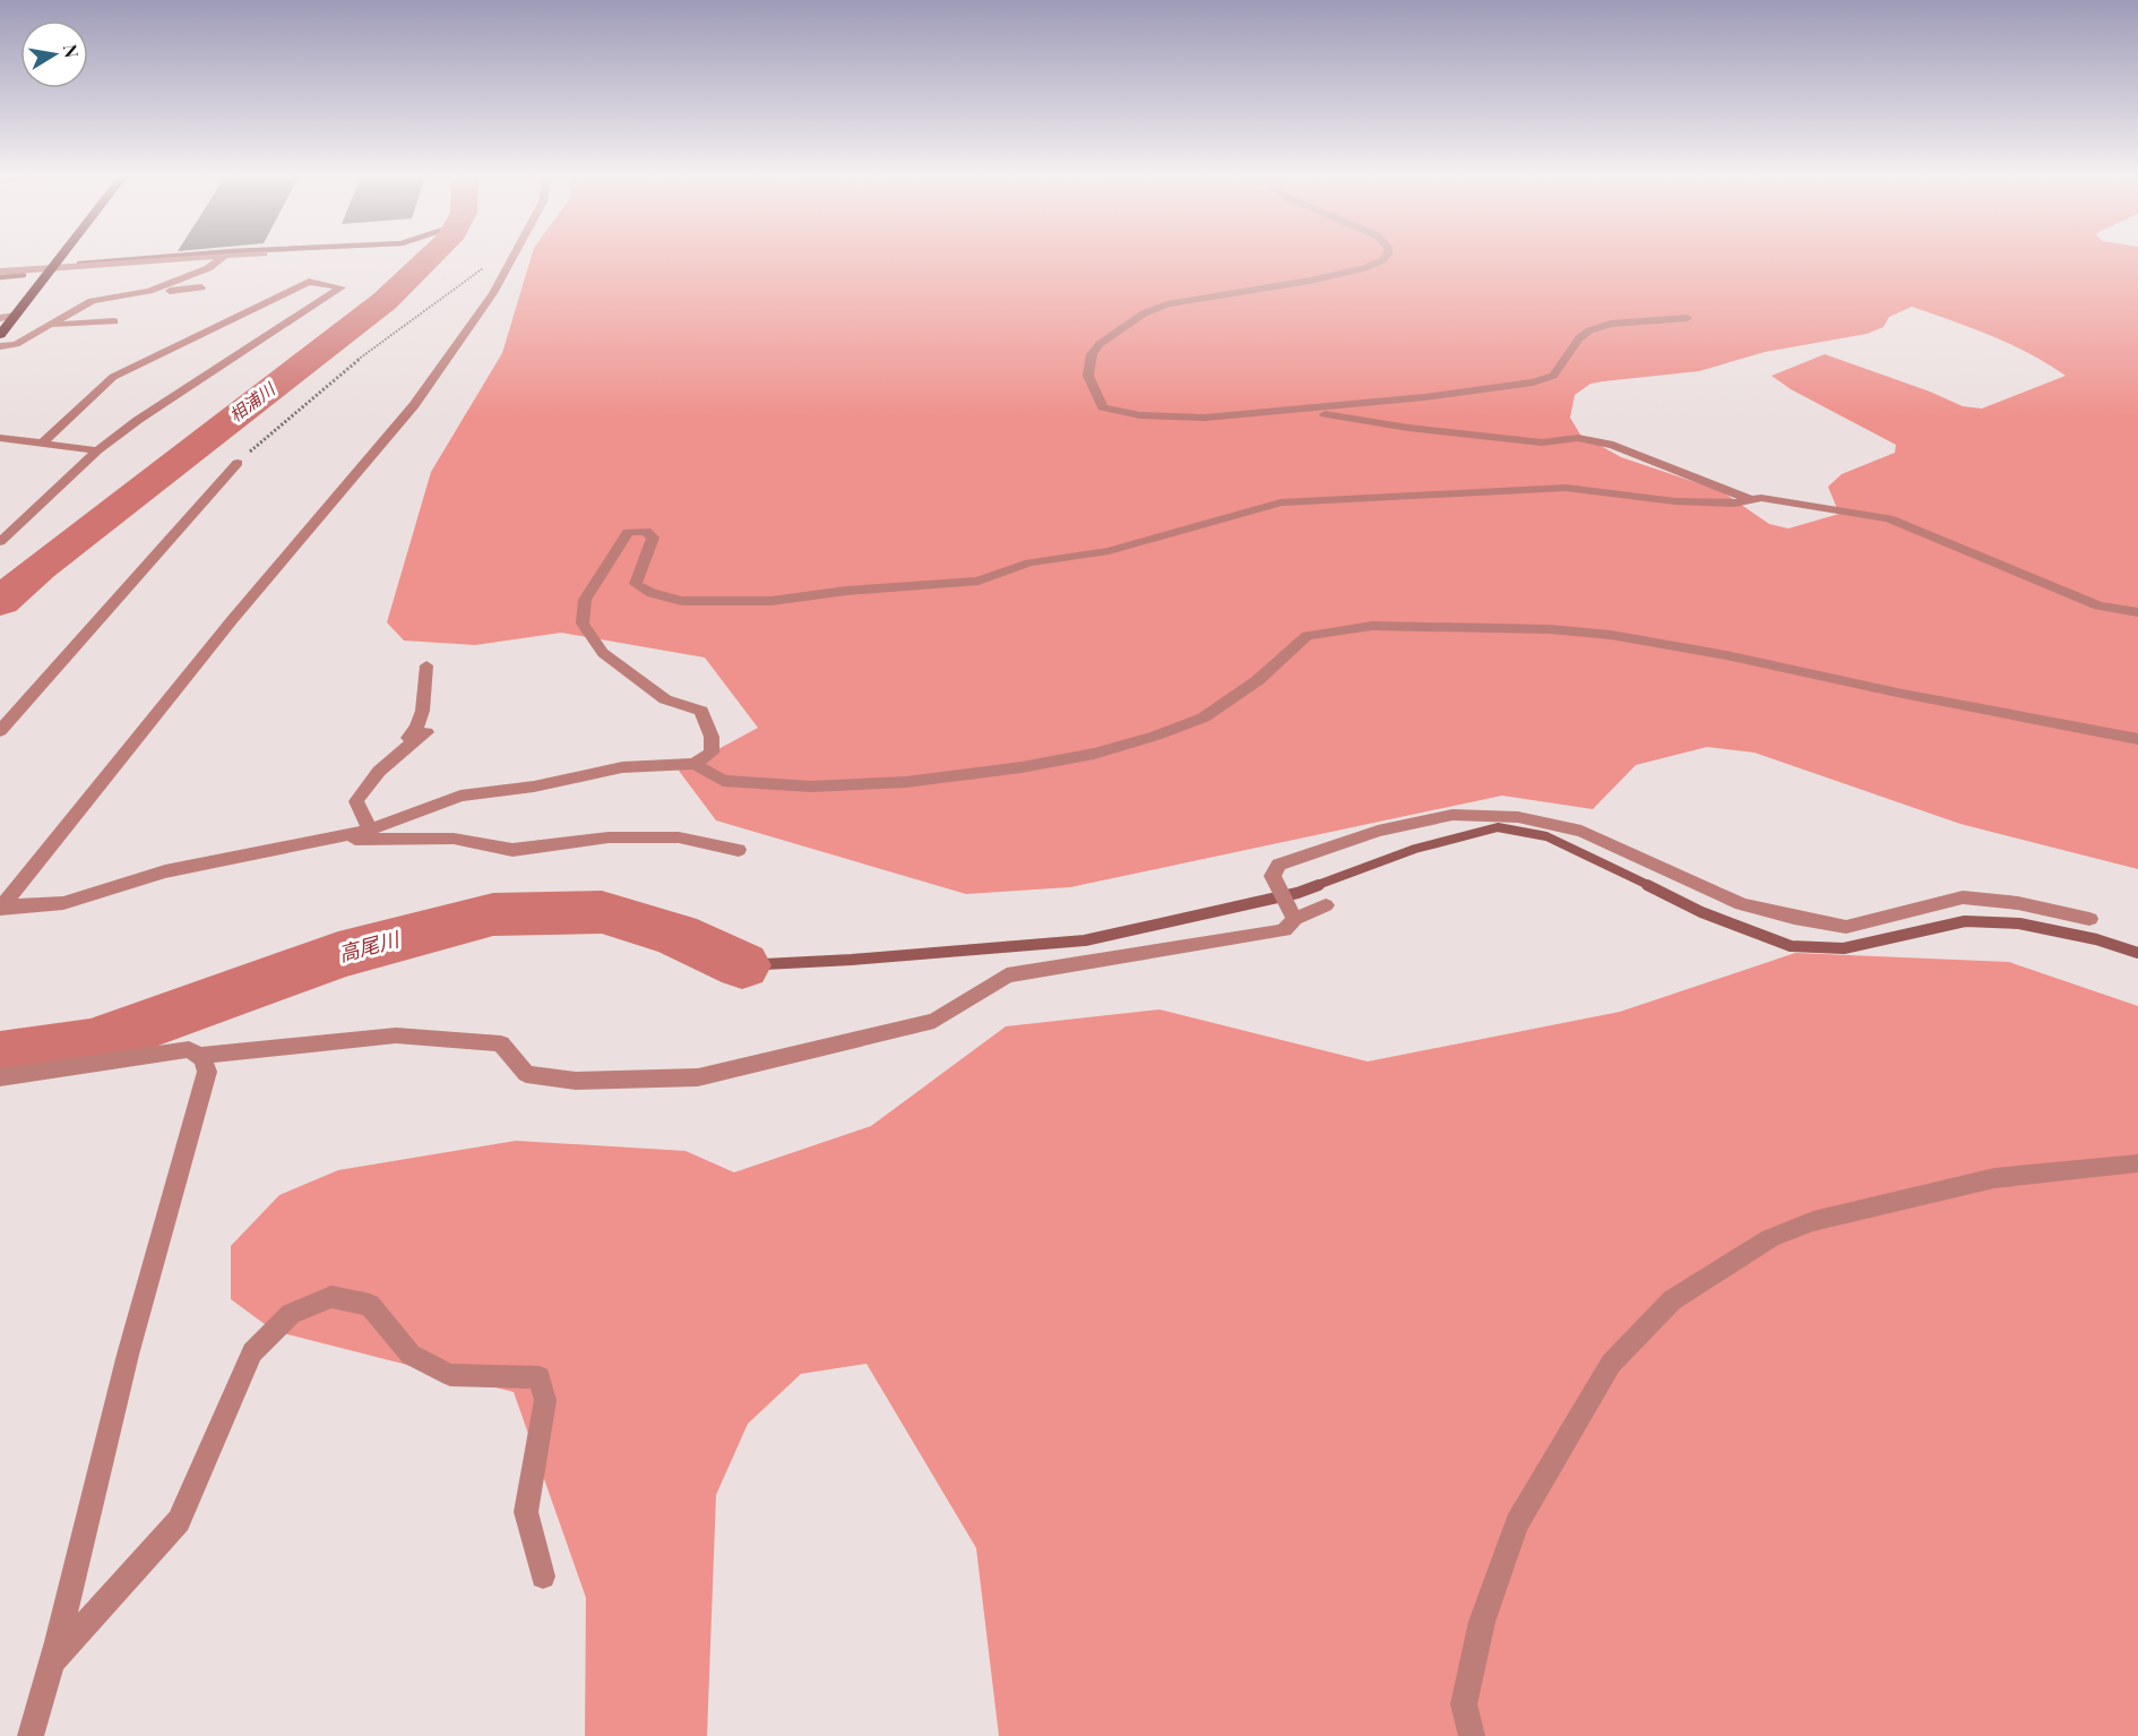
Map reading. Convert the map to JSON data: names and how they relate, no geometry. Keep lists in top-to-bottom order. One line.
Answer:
{"water":["相浦川","高尾川"],"north":"right"}
